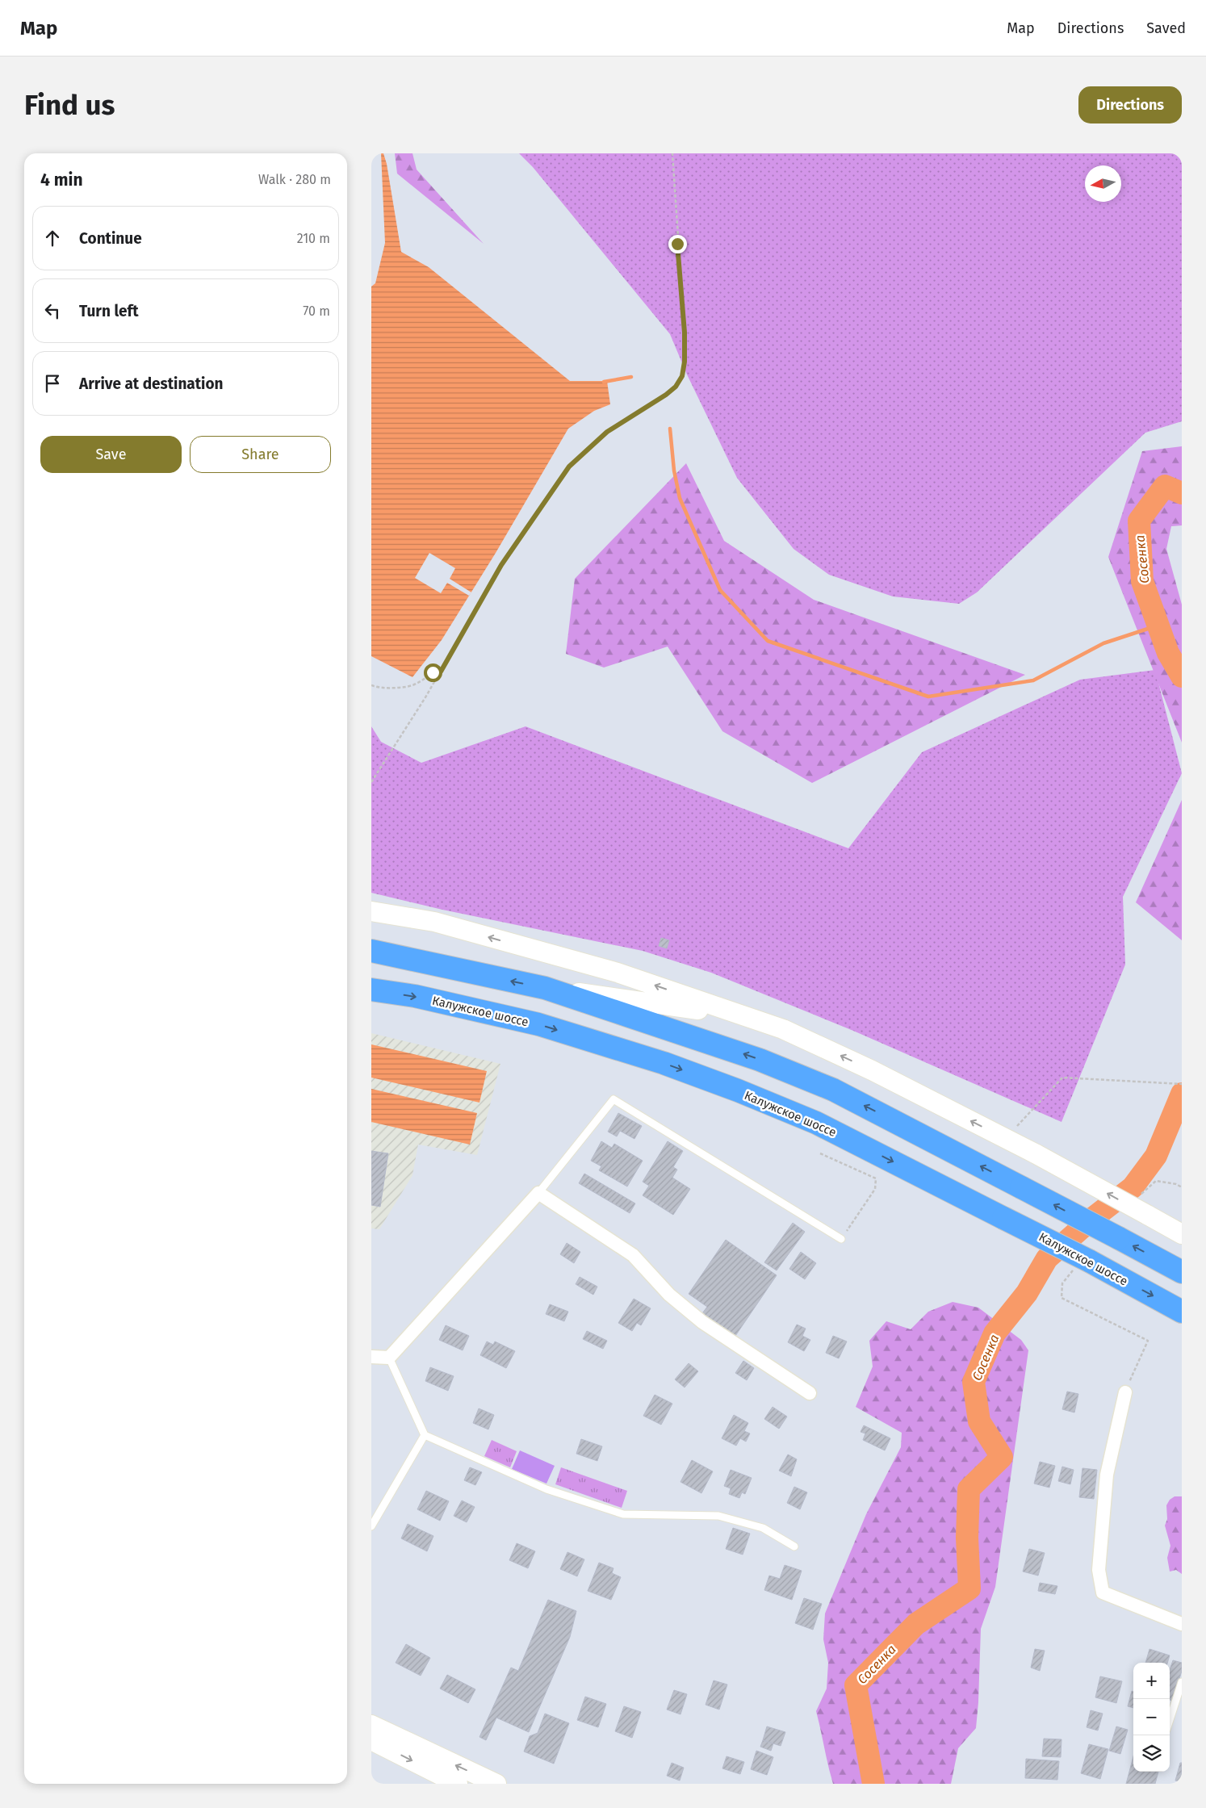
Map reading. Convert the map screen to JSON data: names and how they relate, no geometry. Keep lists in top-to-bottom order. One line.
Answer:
{"streets":{"highway":["Калужское шоссе"]},"water":["Сосенка"],"north":"left","page":{"header":"Map","nav":["Map","Directions","Saved"],"buttons":["Directions",["Save","Share"]],"title":"Find us","heading":["4 min","Walk · 280 m"],"list":[["Continue","210 m"],["Turn left","70 m"],"Arrive at destination"],"map_buttons":["+","−"]}}
